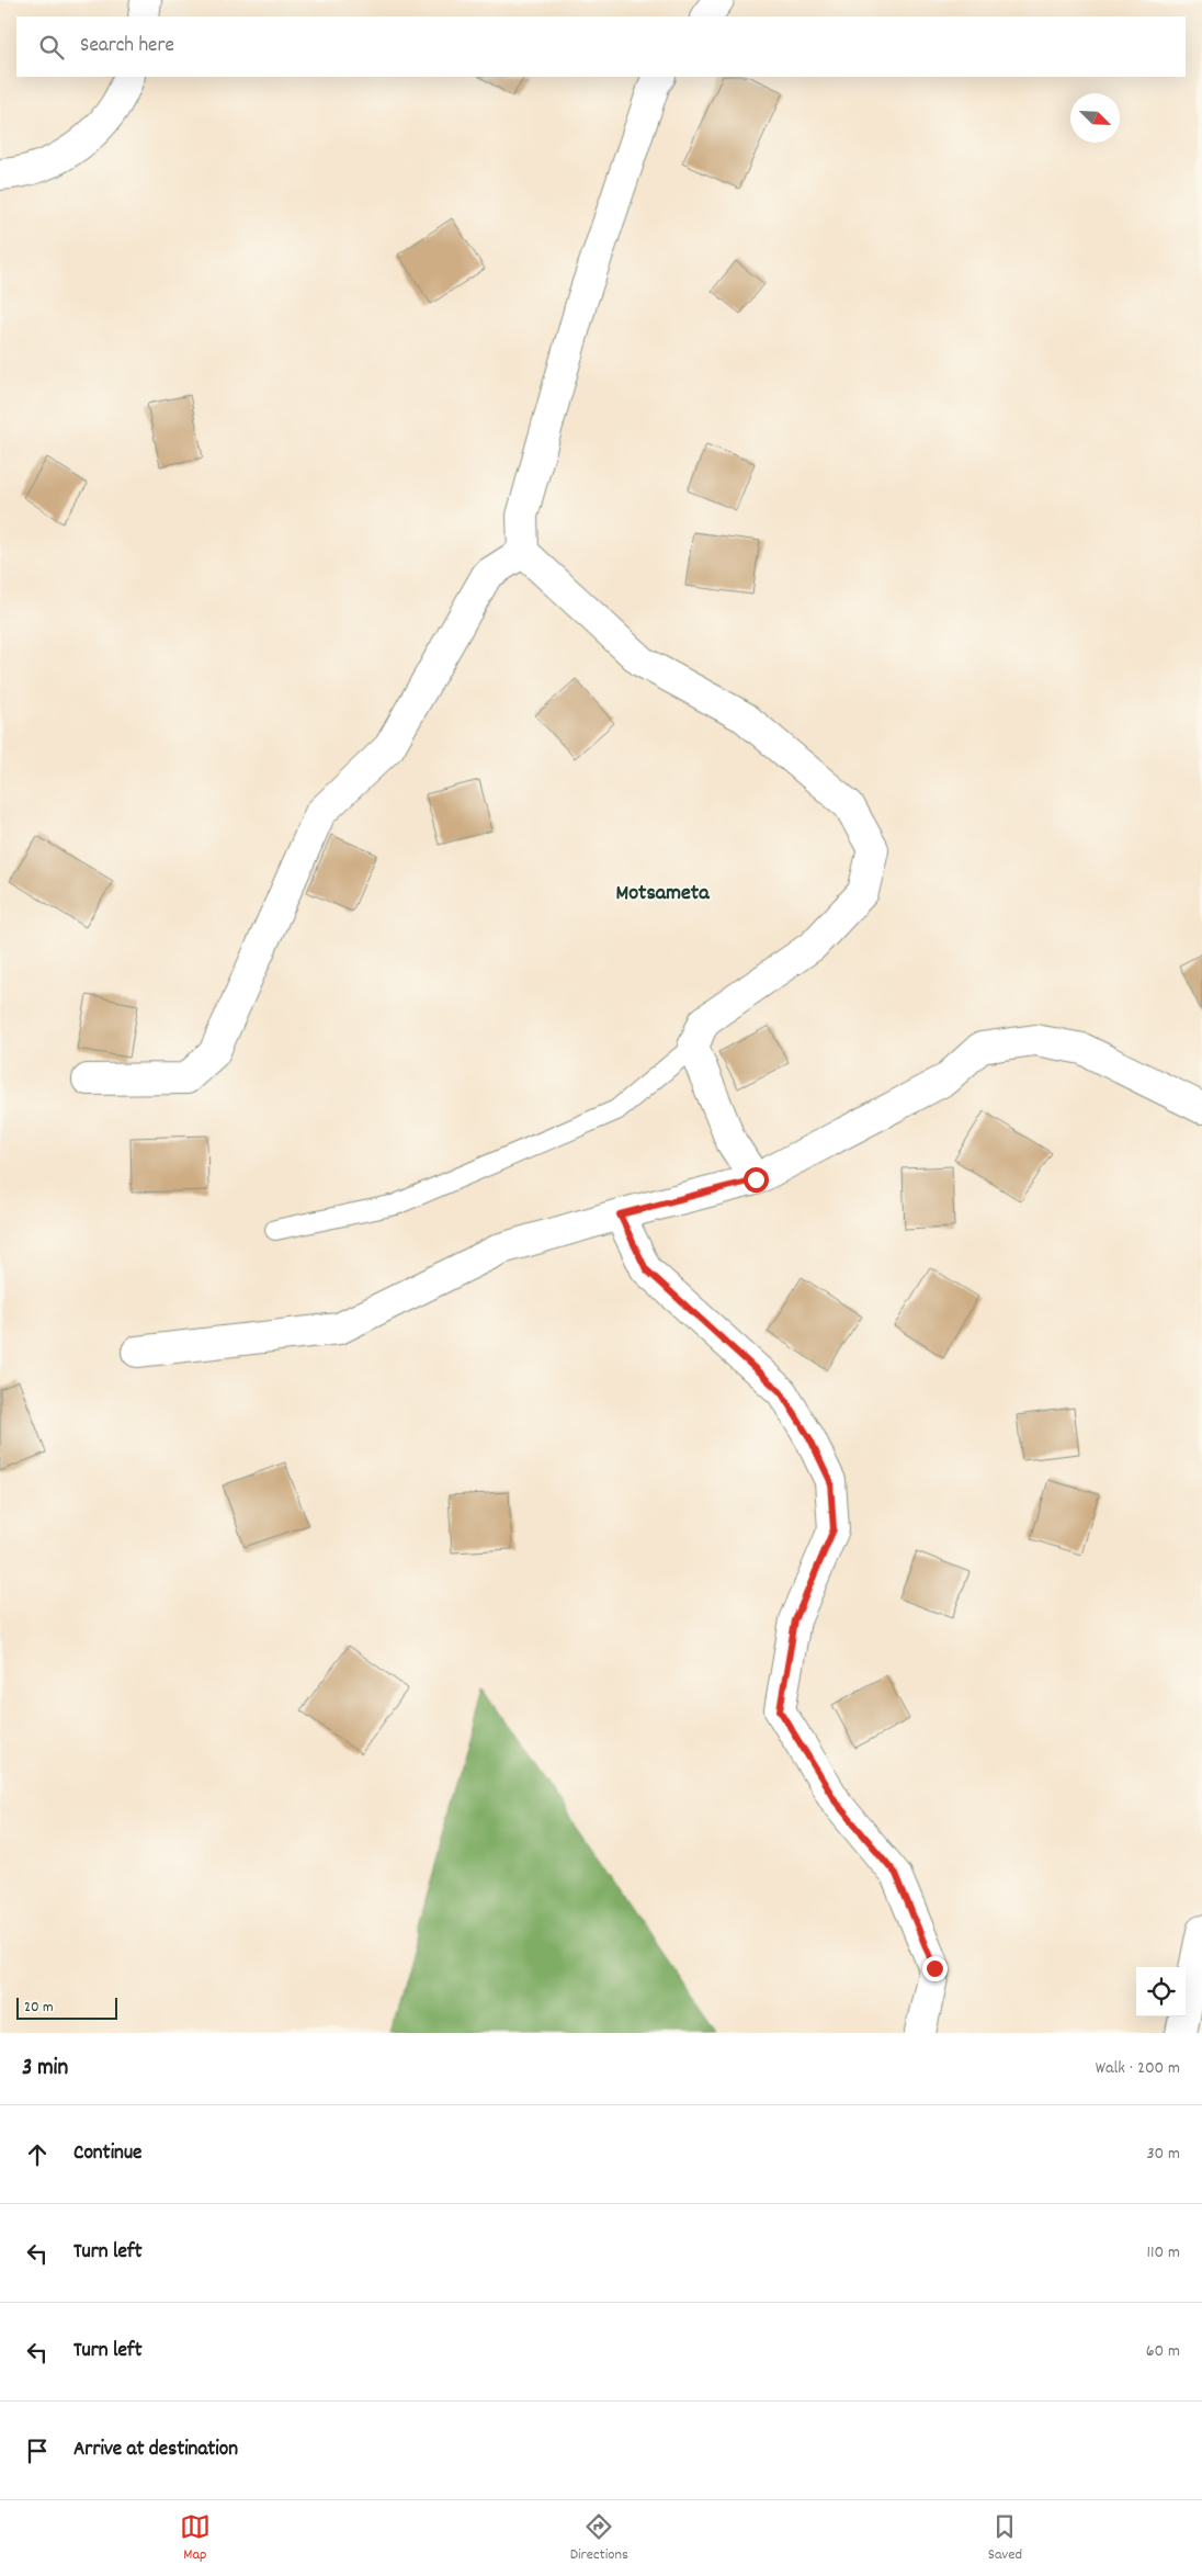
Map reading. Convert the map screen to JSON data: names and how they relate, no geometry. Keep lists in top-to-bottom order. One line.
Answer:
{"districts":["Motsameta"],"scale_bar":"20 m","north":"bottom right","page":{"search":"Search here","scale":"20 m","heading":["3 min","Walk · 200 m"],"list":[["Continue","30 m"],["Turn left","110 m"],["Turn left","60 m"],"Arrive at destination"],"nav":["Map","Directions","Saved"]}}
